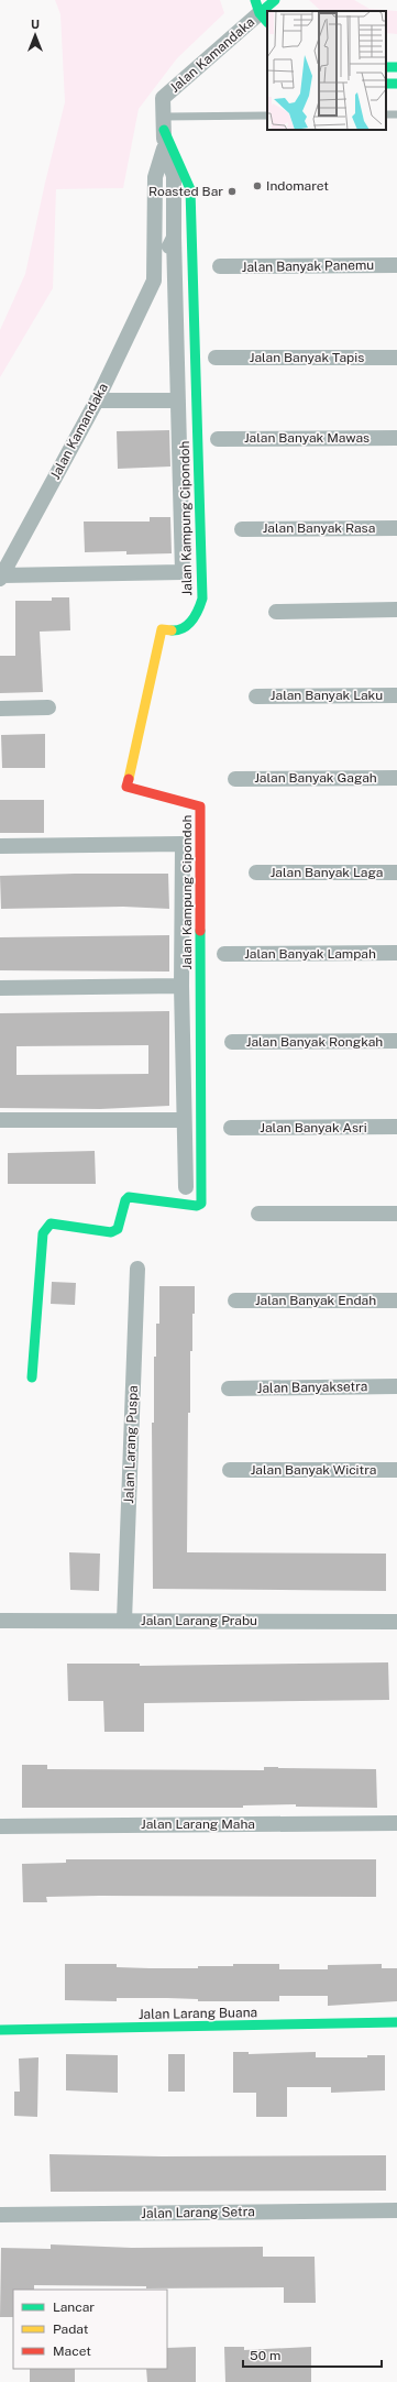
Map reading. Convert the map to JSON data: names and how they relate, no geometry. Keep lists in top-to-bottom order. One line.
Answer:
{"streets":{"street":["Jalan Kamandaka","Jalan Banyak Panemu","Jalan Banyak Tapis","Jalan Banyak Mawas","Jalan Kampung Cipondoh","Jalan Banyak Rasa","Jalan Banyak Laku","Jalan Banyak Gagah","Jalan Banyak Laga","Jalan Banyak Lampah","Jalan Banyak Rongkah","Jalan Banyak Asri","Jalan Banyak Endah","Jalan Banyaksetra","Jalan Larang Puspa","Jalan Banyak Wicitra","Jalan Larang Prabu","Jalan Larang Maha","Jalan Larang Buana","Jalan Larang Setra"]},"crossings":[["Jalan Kamandaka","Jalan Kampung Cipondoh"],["Jalan Larang Puspa","Jalan Larang Prabu"]],"places":["Indomaret","Roasted Bar"],"legend":["Lancar","Padat","Macet"],"scale_bar":"50 m","north":"top"}
